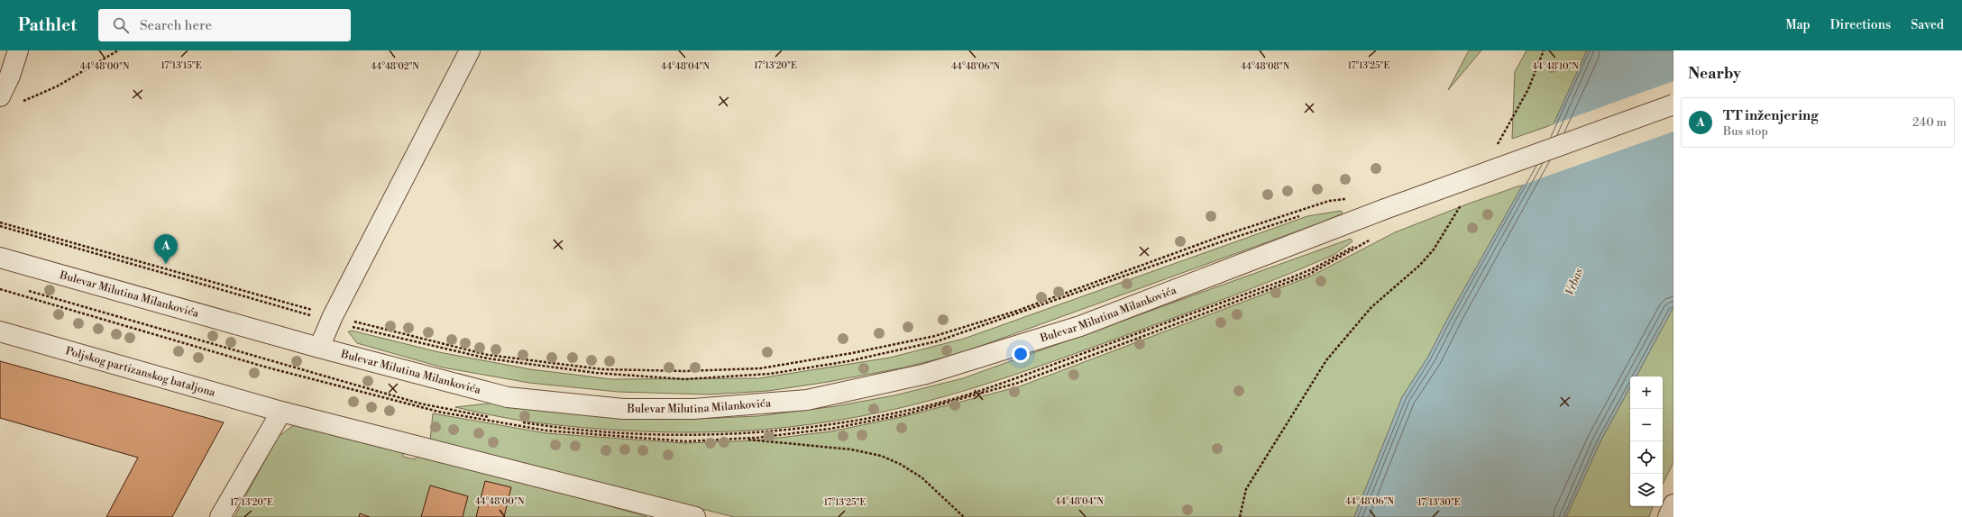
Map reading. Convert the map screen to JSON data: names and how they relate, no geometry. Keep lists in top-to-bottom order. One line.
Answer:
{"streets":{"street":["Bulevar Milutina Milankovića","Poljskog partizanskog bataljona"]},"water":["Vrbas"],"page":{"header":"Pathlet","search":"Search here","nav":["Map","Directions","Saved"],"heading":"Nearby","list":[{"mark":"A","name":"TT inženjering","note":"Bus stop","value":"240 m"}],"pins":"A","map_buttons":["+","−"]},"coordinates":["17°13'15\"E","17°13'20\"E","17°13'25\"E","44°48'00\"N","44°48'02\"N","44°48'04\"N","44°48'06\"N","44°48'08\"N","44°48'10\"N","17°13'30\"E"]}
